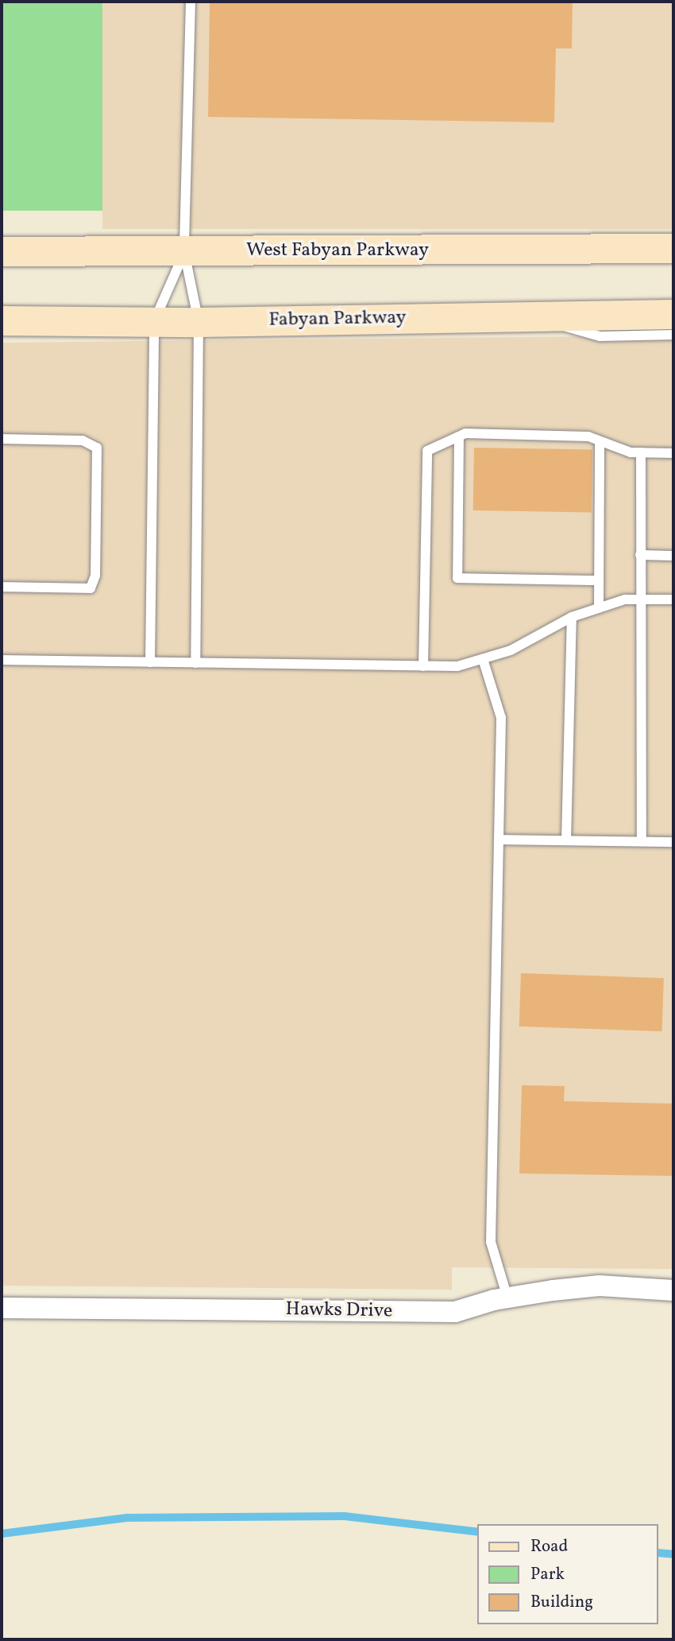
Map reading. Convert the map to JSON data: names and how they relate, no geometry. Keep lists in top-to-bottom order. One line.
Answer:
{"streets":{"main road":["West Fabyan Parkway","Fabyan Parkway"],"street":["Hawks Drive"]},"legend":["Road","Park","Building"]}
